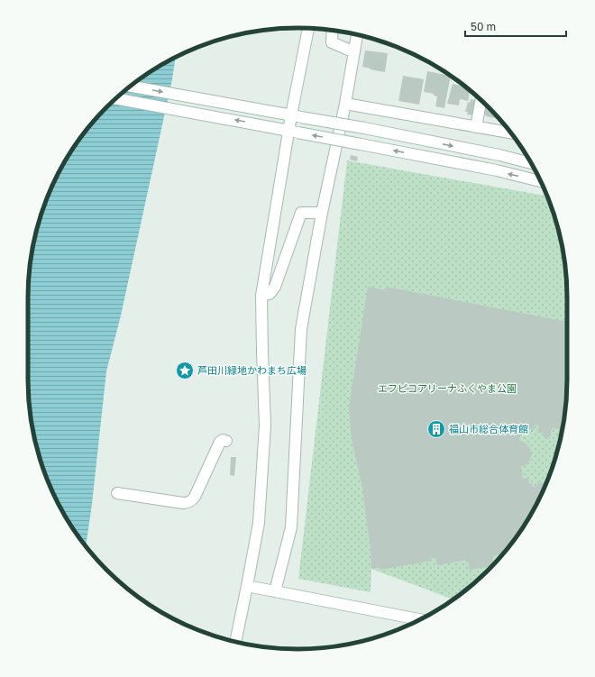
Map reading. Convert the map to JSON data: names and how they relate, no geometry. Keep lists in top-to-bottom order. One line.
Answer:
{"parks":["エフピコアリーナふくやま公園"],"places":{"place":["芦田川緑地かわまち広場"],"building":["福山市総合体育館"]},"scale_bar":"50 m"}
